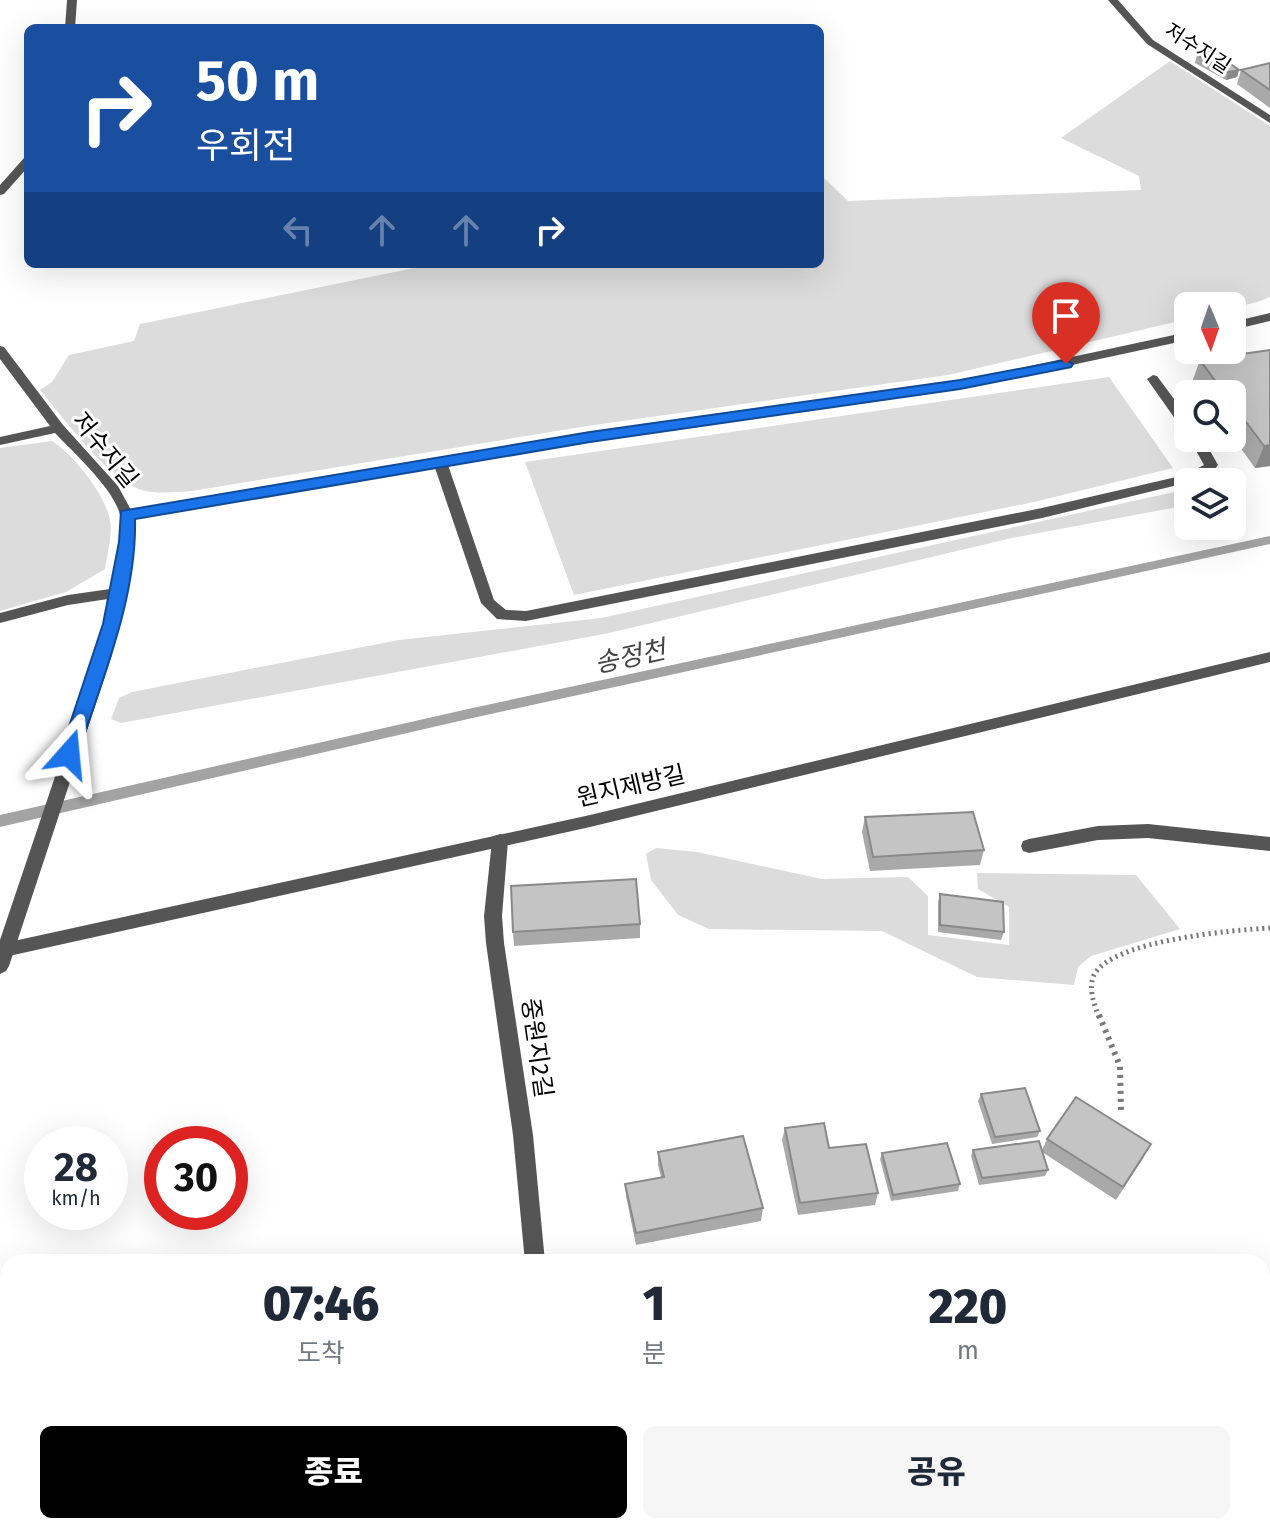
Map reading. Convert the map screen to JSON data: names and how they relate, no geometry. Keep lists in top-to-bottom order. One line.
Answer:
{"streets":{"street":["저수지길","원지제방길","중원지2길"]},"crossings":[["저수지길","원지제방길"],["원지제방길","중원지2길"]],"water":["송정천"],"north":"bottom","page":{"turn":["50 m","우회전"],"speed":"28 km/h","limit":"30","eta":["07:46","도착","1","분","220","m"],"buttons":["종료","공유"]}}
